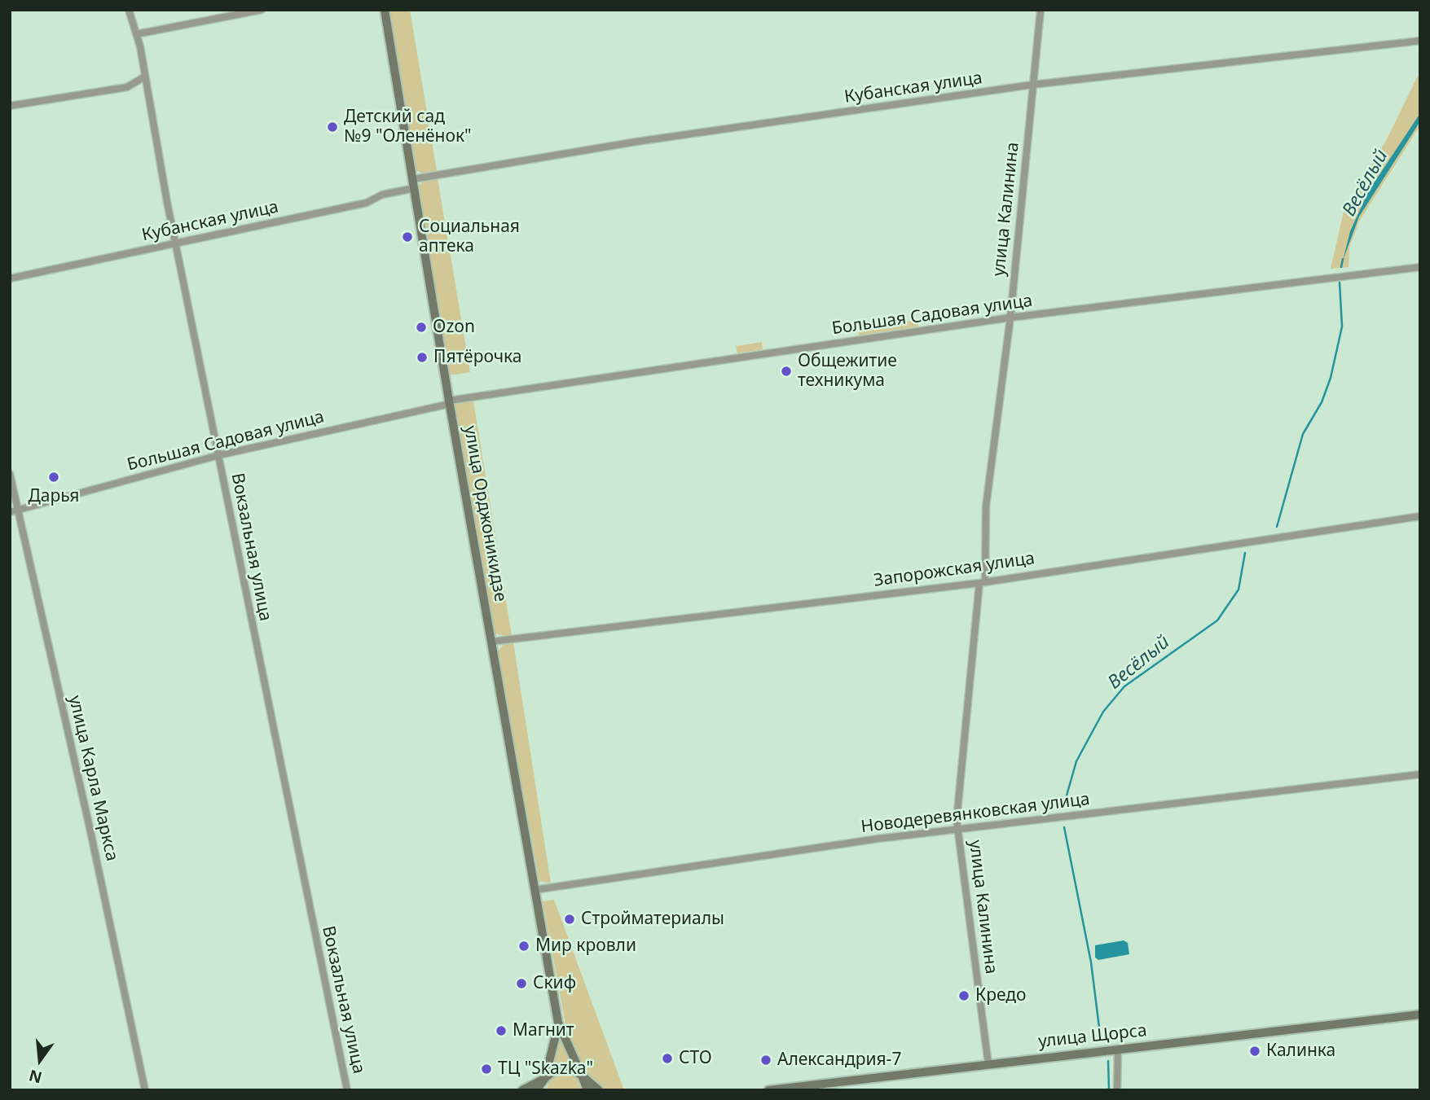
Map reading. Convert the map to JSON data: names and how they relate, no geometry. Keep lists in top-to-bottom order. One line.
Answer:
{"streets":{"main road":["улица Орджоникидзе","улица Щорса"],"street":["Кубанская улица","улица Калинина","Большая Садовая улица","Вокзальная улица","Запорожская улица","улица Карла Маркса","Новодеревянковская улица"]},"crossings":[["Кубанская улица","улица Калинина"],["Кубанская улица","улица Орджоникидзе"],["Кубанская улица","Вокзальная улица"],["улица Калинина","Большая Садовая улица"],["улица Калинина","Запорожская улица"],["улица Калинина","Новодеревянковская улица"],["улица Калинина","улица Щорса"],["Большая Садовая улица","улица Орджоникидзе"],["Большая Садовая улица","Вокзальная улица"],["Большая Садовая улица","улица Карла Маркса"],["улица Орджоникидзе","Запорожская улица"],["улица Орджоникидзе","Новодеревянковская улица"]],"water":["Весёлый"],"places":["Детский сад №9 \"Оленёнок\"","Социальная аптека","Ozon","Пятёрочка","Общежитие техникума","Дарья","Стройматериалы","Мир кровли","Скиф","Кредо","Магнит","Калинка","СТО","Александрия-7","ТЦ \"Skazka\""],"north":"bottom"}
